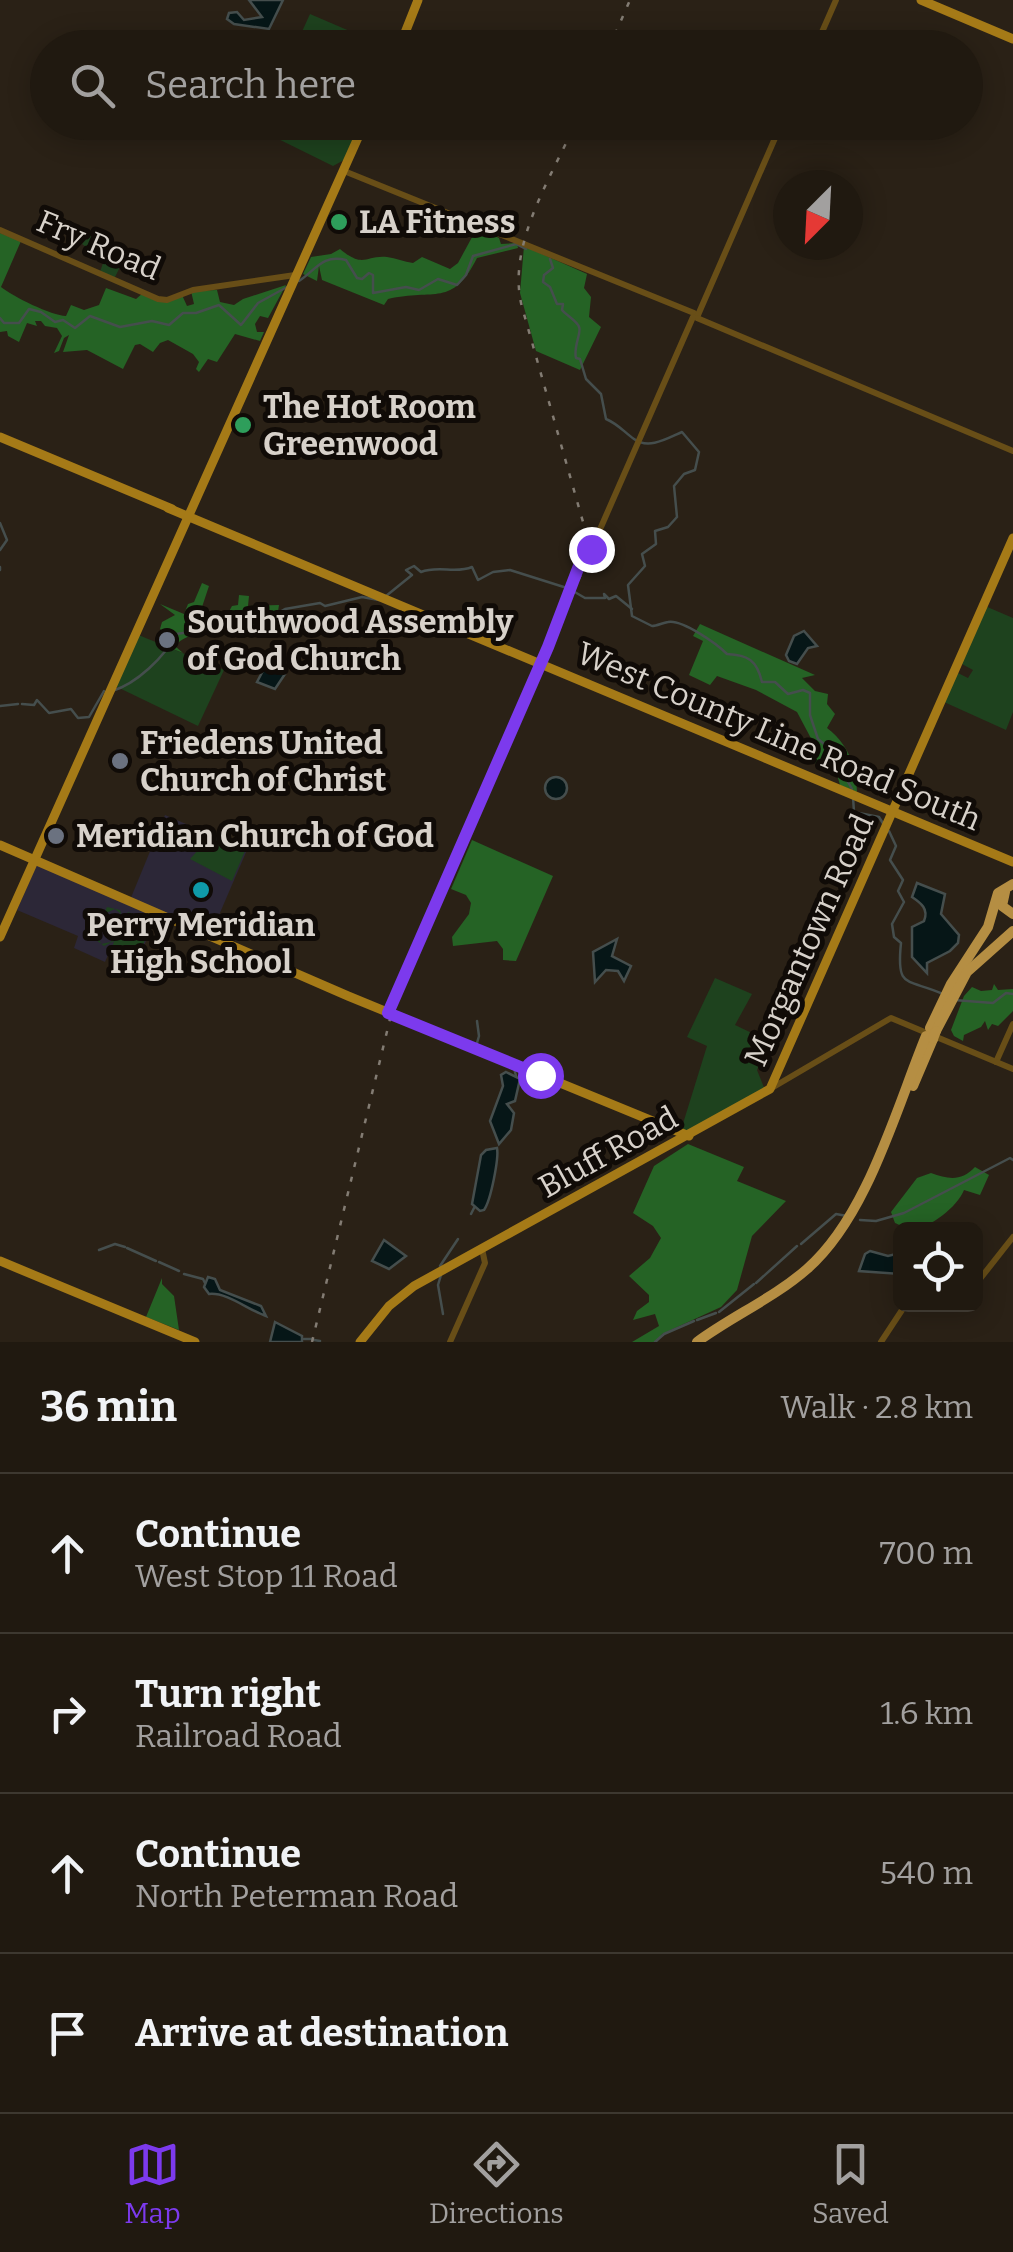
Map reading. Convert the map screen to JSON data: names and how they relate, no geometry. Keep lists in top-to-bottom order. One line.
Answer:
{"streets":{"main road":["West County Line Road South","Morgantown Road","Bluff Road"],"street":["Fry Road"]},"crossings":[["West County Line Road South","Morgantown Road"],["Morgantown Road","Bluff Road"]],"places":["LA Fitness","The Hot Room Greenwood","Southwood Assembly of God Church","Friedens United Church of Christ","Meridian Church of God","Perry Meridian High School"],"north":"bottom left","page":{"search":"Search here","heading":["36 min","Walk · 2.8 km"],"list":[["Continue","West Stop 11 Road","700 m"],["Turn right","Railroad Road","1.6 km"],["Continue","North Peterman Road","540 m"],"Arrive at destination"],"nav":["Map","Directions","Saved"]}}
